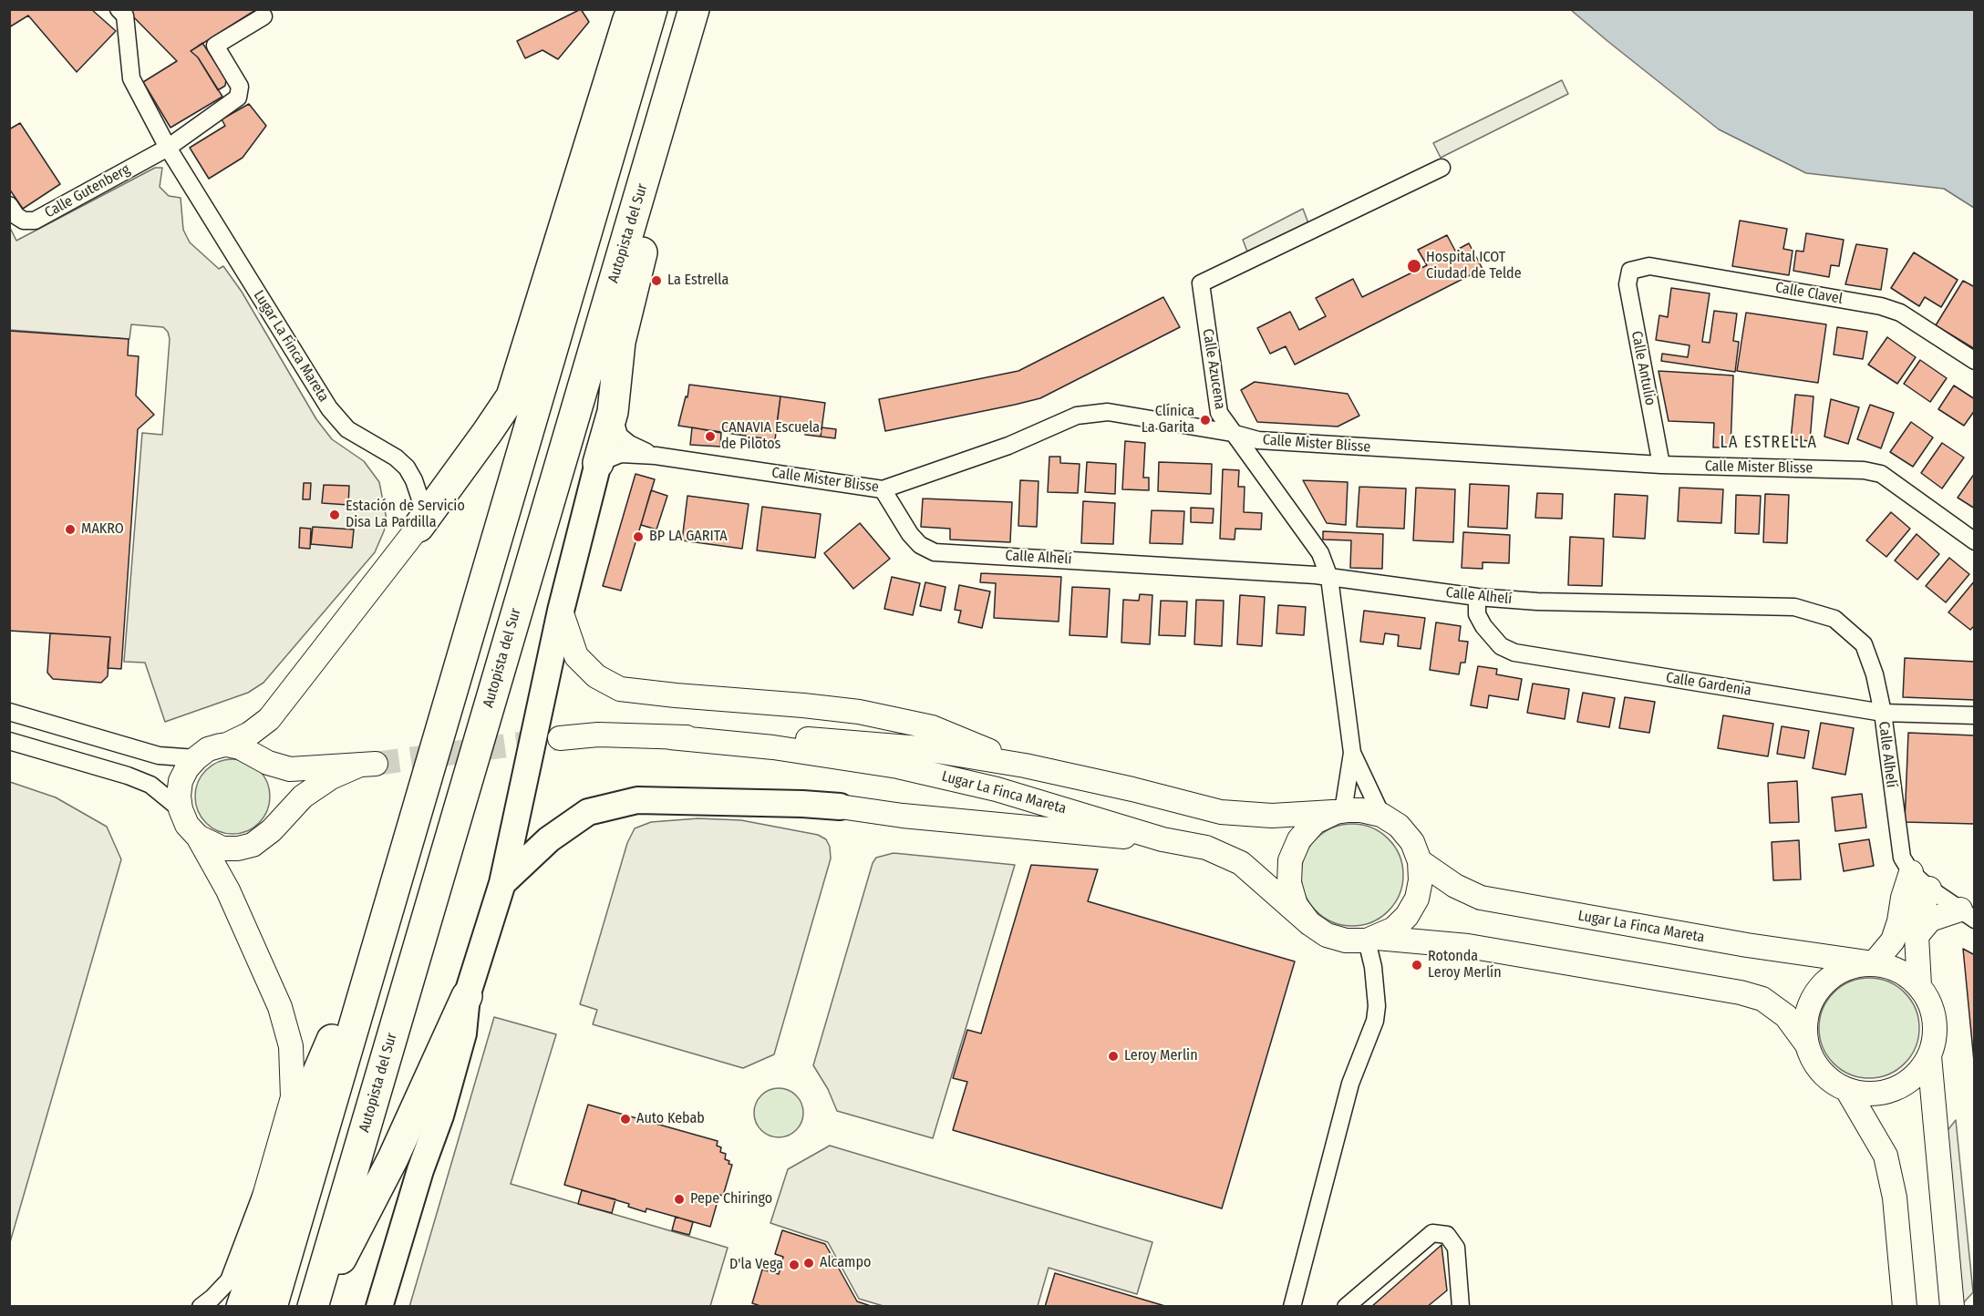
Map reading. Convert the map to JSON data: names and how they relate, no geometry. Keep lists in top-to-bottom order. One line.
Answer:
{"streets":{"highway":["Autopista del Sur"],"street":["Calle Gutenberg","Calle Clavel","Lugar La Finca Mareta","Calle Antulio","Calle Azucena","Calle Mister Blisse","Calle Alhelí","Calle Gardenia"]},"crossings":[["Calle Gutenberg","Lugar La Finca Mareta"],["Calle Clavel","Calle Antulio"],["Lugar La Finca Mareta","Calle Azucena"],["Calle Antulio","Calle Mister Blisse"],["Calle Azucena","Calle Mister Blisse"],["Calle Azucena","Calle Alhelí"],["Calle Mister Blisse","Calle Alhelí"],["Calle Alhelí","Calle Gardenia"]],"districts":["LA ESTRELLA"],"places":["Hospital ICOT Ciudad de Telde","La Estrella","Clínica La Garita","CANAVIA Escuela de Pilotos","Estación de Servicio Disa La Pardilla","MAKRO","BP LA GARITA","Rotonda Leroy Merlín","Leroy Merlin","Auto Kebab","Pepe Chiringo","Alcampo","D'la Vega"]}
